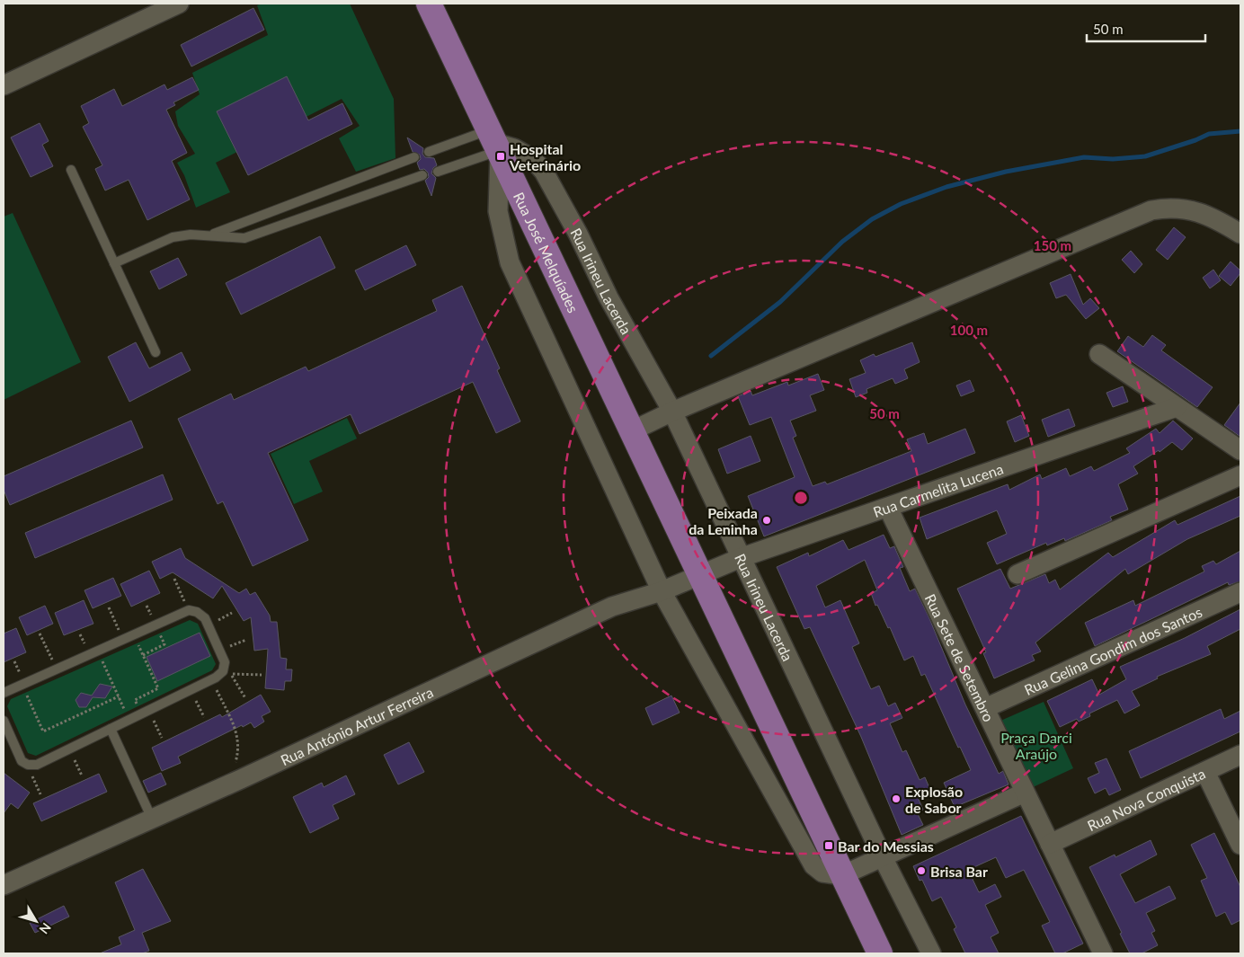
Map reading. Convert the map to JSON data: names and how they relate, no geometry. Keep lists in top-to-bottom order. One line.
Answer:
{"streets":{"main road":["Rua José Melquíades"],"street":["Rua Irineu Lacerda","Rua Carmelita Lucena","Rua Gelina Gondim dos Santos","Rua Sete de Setembro","Rua António Artur Ferreira","Rua Nova Conquista"]},"crossings":[["Rua José Melquíades","Rua Irineu Lacerda"],["Rua Irineu Lacerda","Rua Carmelita Lucena"],["Rua Carmelita Lucena","Rua Sete de Setembro"],["Rua Carmelita Lucena","Rua António Artur Ferreira"],["Rua Gelina Gondim dos Santos","Rua Sete de Setembro"],["Rua Sete de Setembro","Rua Nova Conquista"]],"parks":["Praça Darci Araújo"],"places":{"transit":["Hospital Veterinário","Bar do Messias"],"other":["Peixada da Leninha","Explosão de Sabor","Brisa Bar"]},"scale_bar":"50 m","north":"bottom right","rings":["150 m","100 m","50 m"]}
